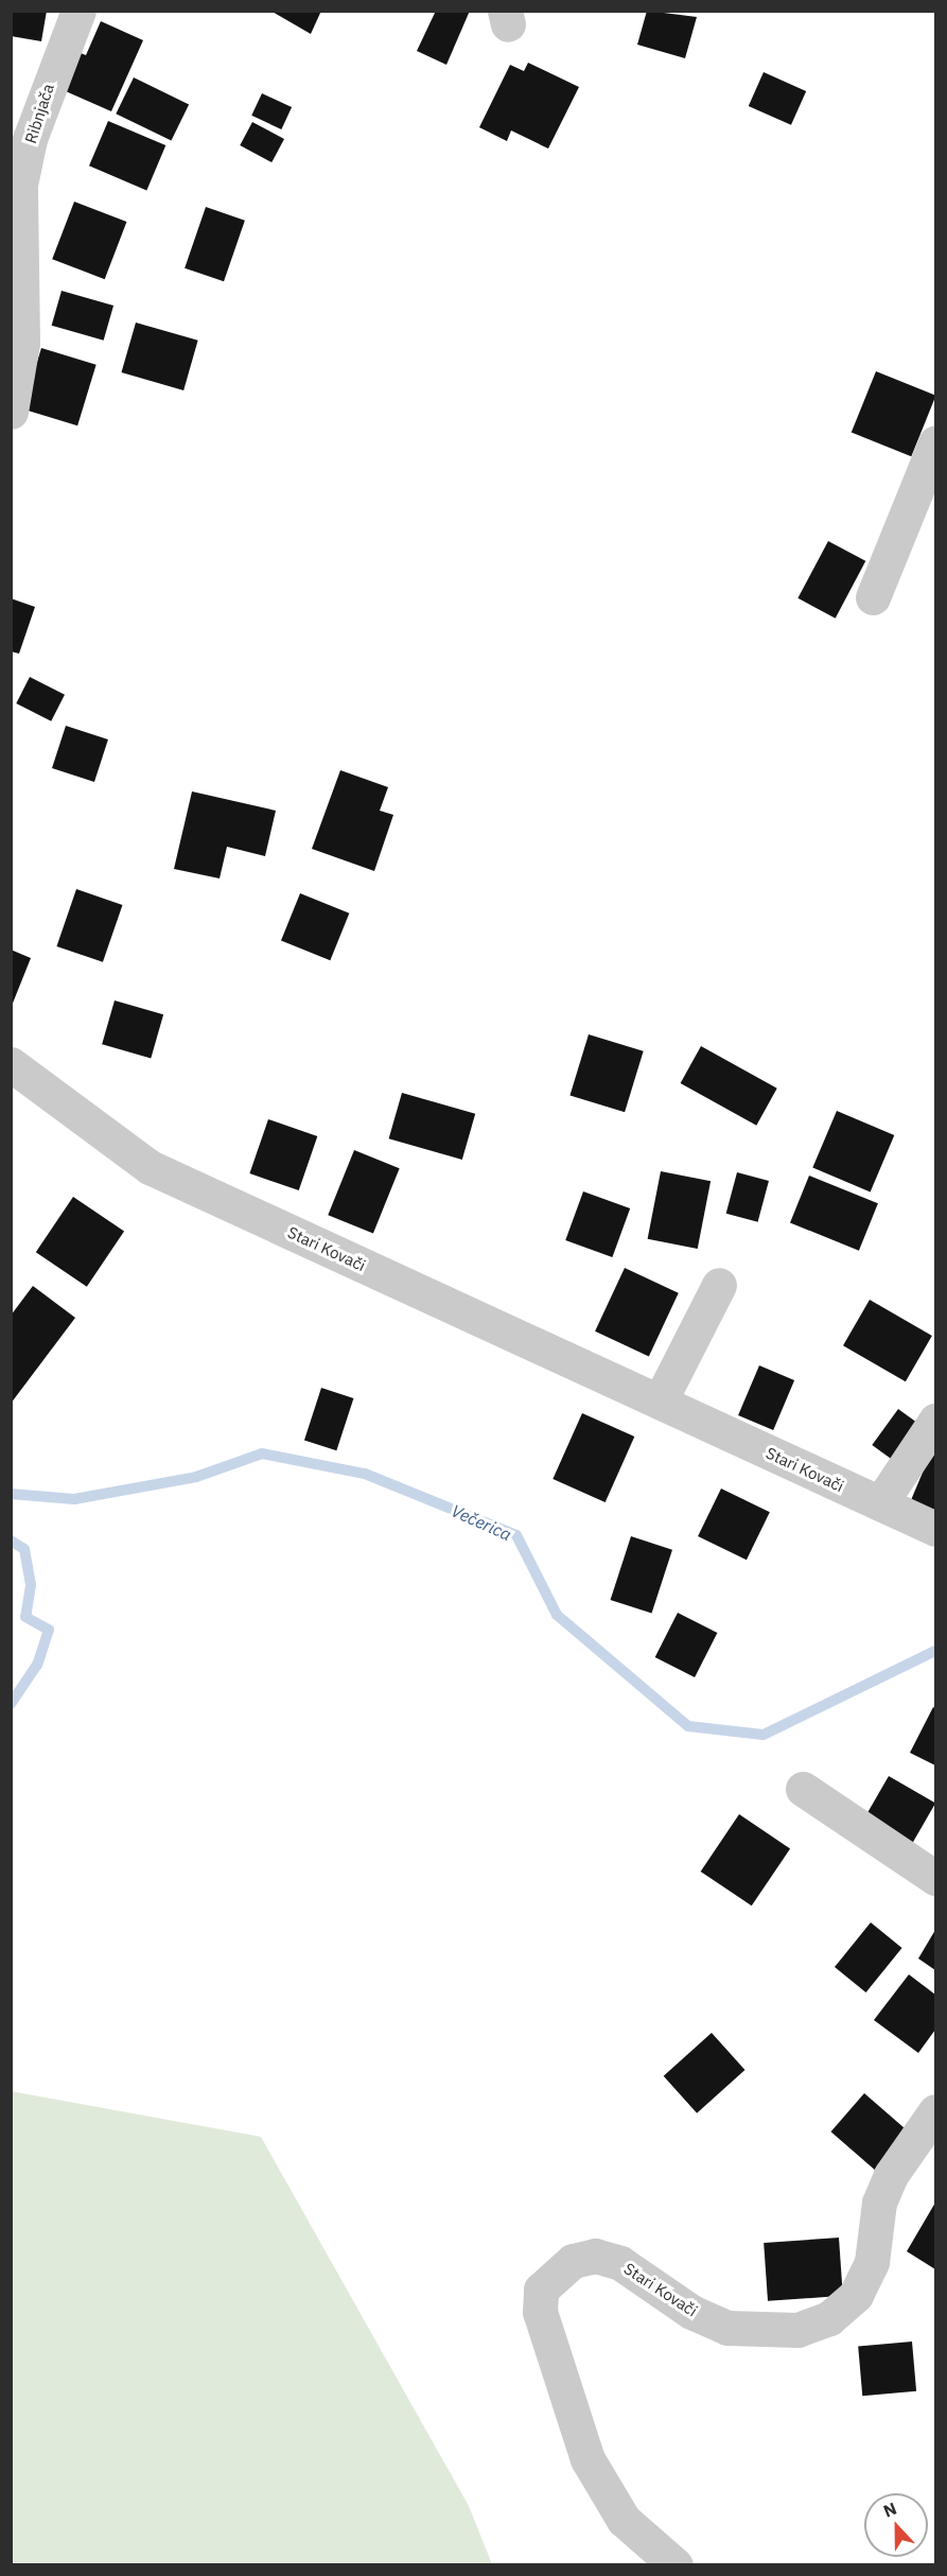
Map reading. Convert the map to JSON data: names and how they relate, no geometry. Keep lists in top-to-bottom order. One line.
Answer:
{"streets":{"street":["Ribnjača","Stari Kovači"]},"water":["Večerica"],"north":"top"}
